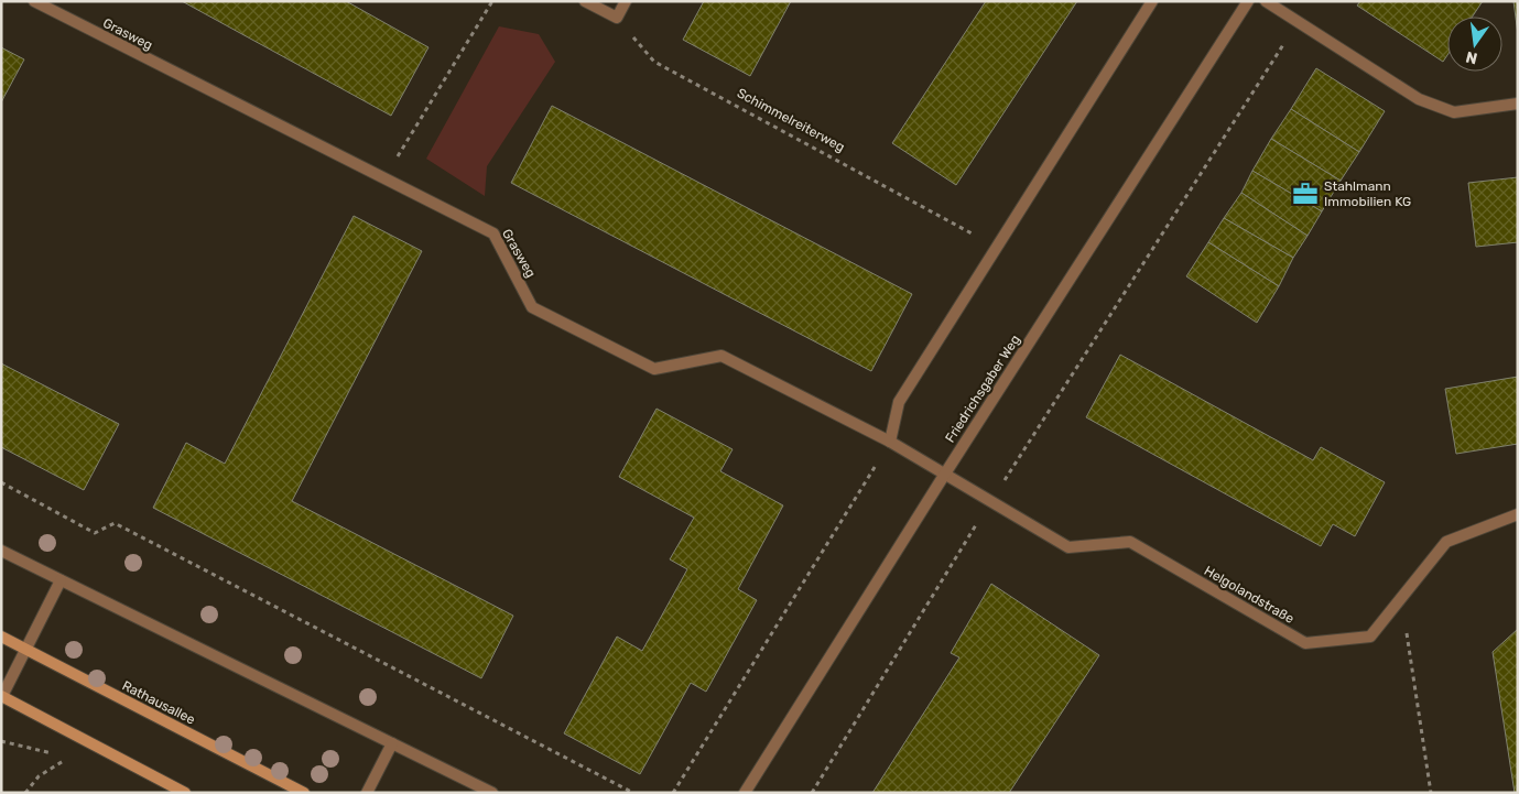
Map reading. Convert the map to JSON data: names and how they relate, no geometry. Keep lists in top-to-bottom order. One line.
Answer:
{"streets":{"main road":["Rathausallee"],"street":["Grasweg","Friedrichsgaber Weg","Helgolandstraße"],"path":["Schimmelreiterweg"]},"crossings":[["Grasweg","Friedrichsgaber Weg"],["Grasweg","Helgolandstraße"],["Friedrichsgaber Weg","Helgolandstraße"]],"places":{"office":["Stahlmann Immobilien KG"]},"north":"bottom"}
